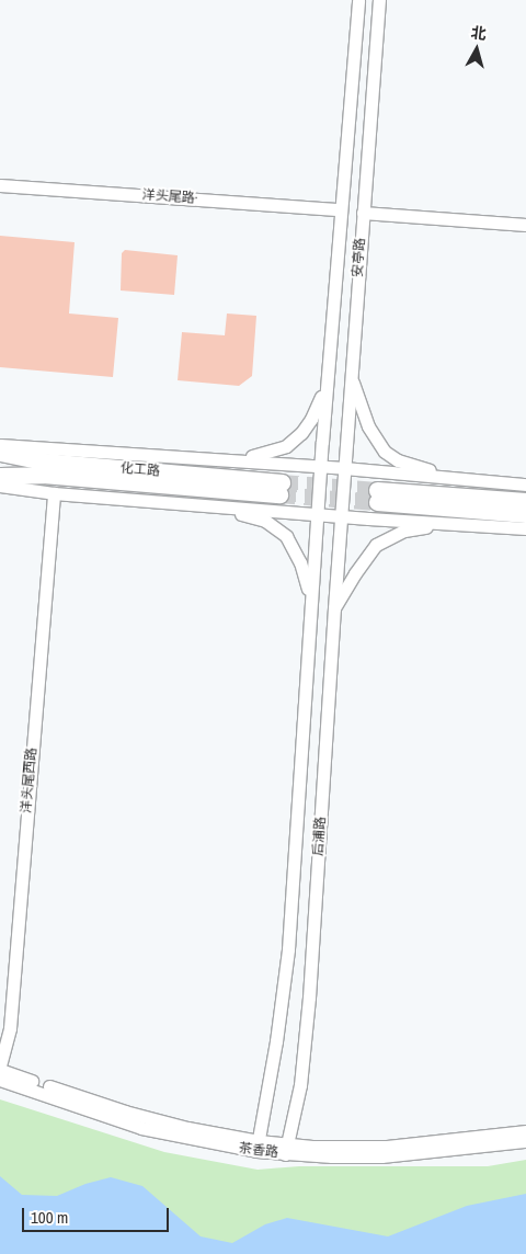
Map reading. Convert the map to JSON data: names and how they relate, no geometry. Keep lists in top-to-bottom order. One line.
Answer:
{"streets":{"highway":["化工路"],"main road":["洋头尾路·","安亭路","洋头尾西路","后浦路","茶香路"]},"crossings":[["洋头尾路·","安亭路"],["安亭路","后浦路"],["后浦路","茶香路"]],"scale_bar":"100 m","north":"top"}
